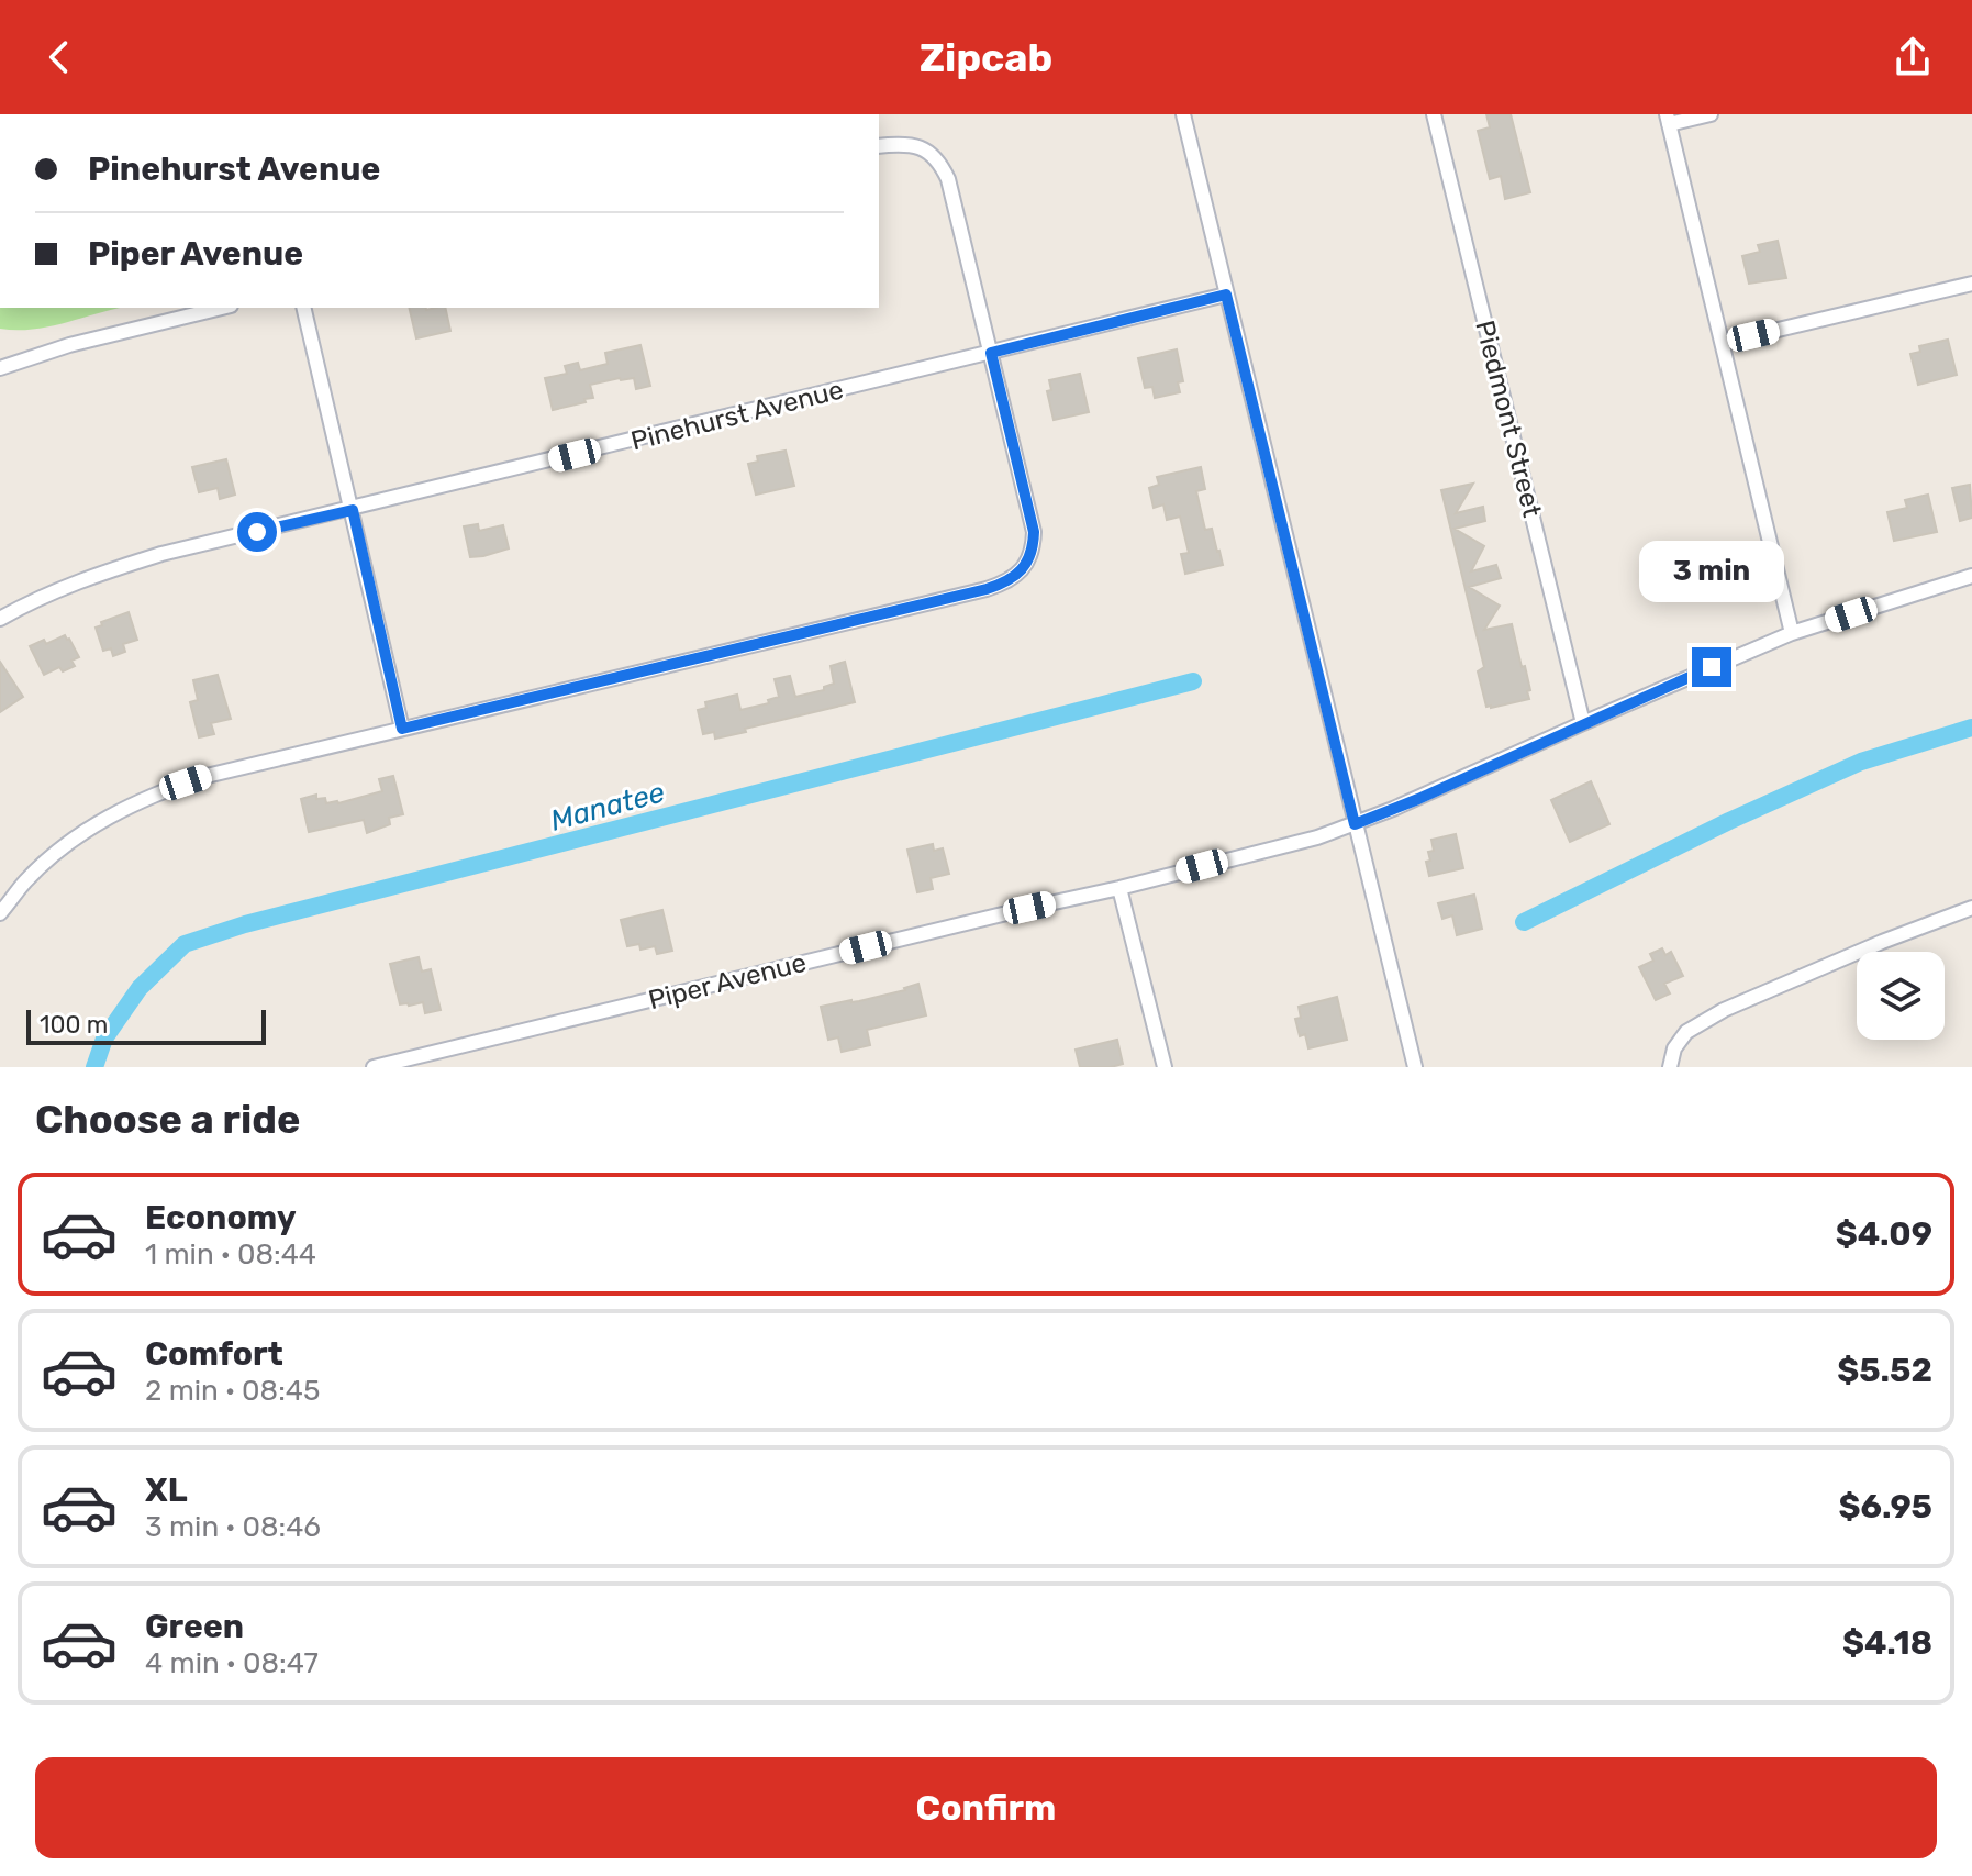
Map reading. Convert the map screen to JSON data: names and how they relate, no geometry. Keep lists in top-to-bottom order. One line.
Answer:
{"streets":{"street":["Pinehurst Avenue","Piedmont Street","Piper Avenue"]},"crossings":[["Piedmont Street","Piper Avenue"]],"water":["Manatee"],"scale_bar":"100 m","page":{"header":"Zipcab","banner":["Pinehurst Avenue","Piper Avenue"],"bubble":"3 min","scale":"100 m","heading":"Choose a ride","list":[{"name":"Economy","note":"1 min · 08:44","value":"$4.09"},{"name":"Comfort","note":"2 min · 08:45","value":"$5.52"},{"name":"XL","note":"3 min · 08:46","value":"$6.95"},{"name":"Green","note":"4 min · 08:47","value":"$4.18"}],"buttons":"Confirm"}}
